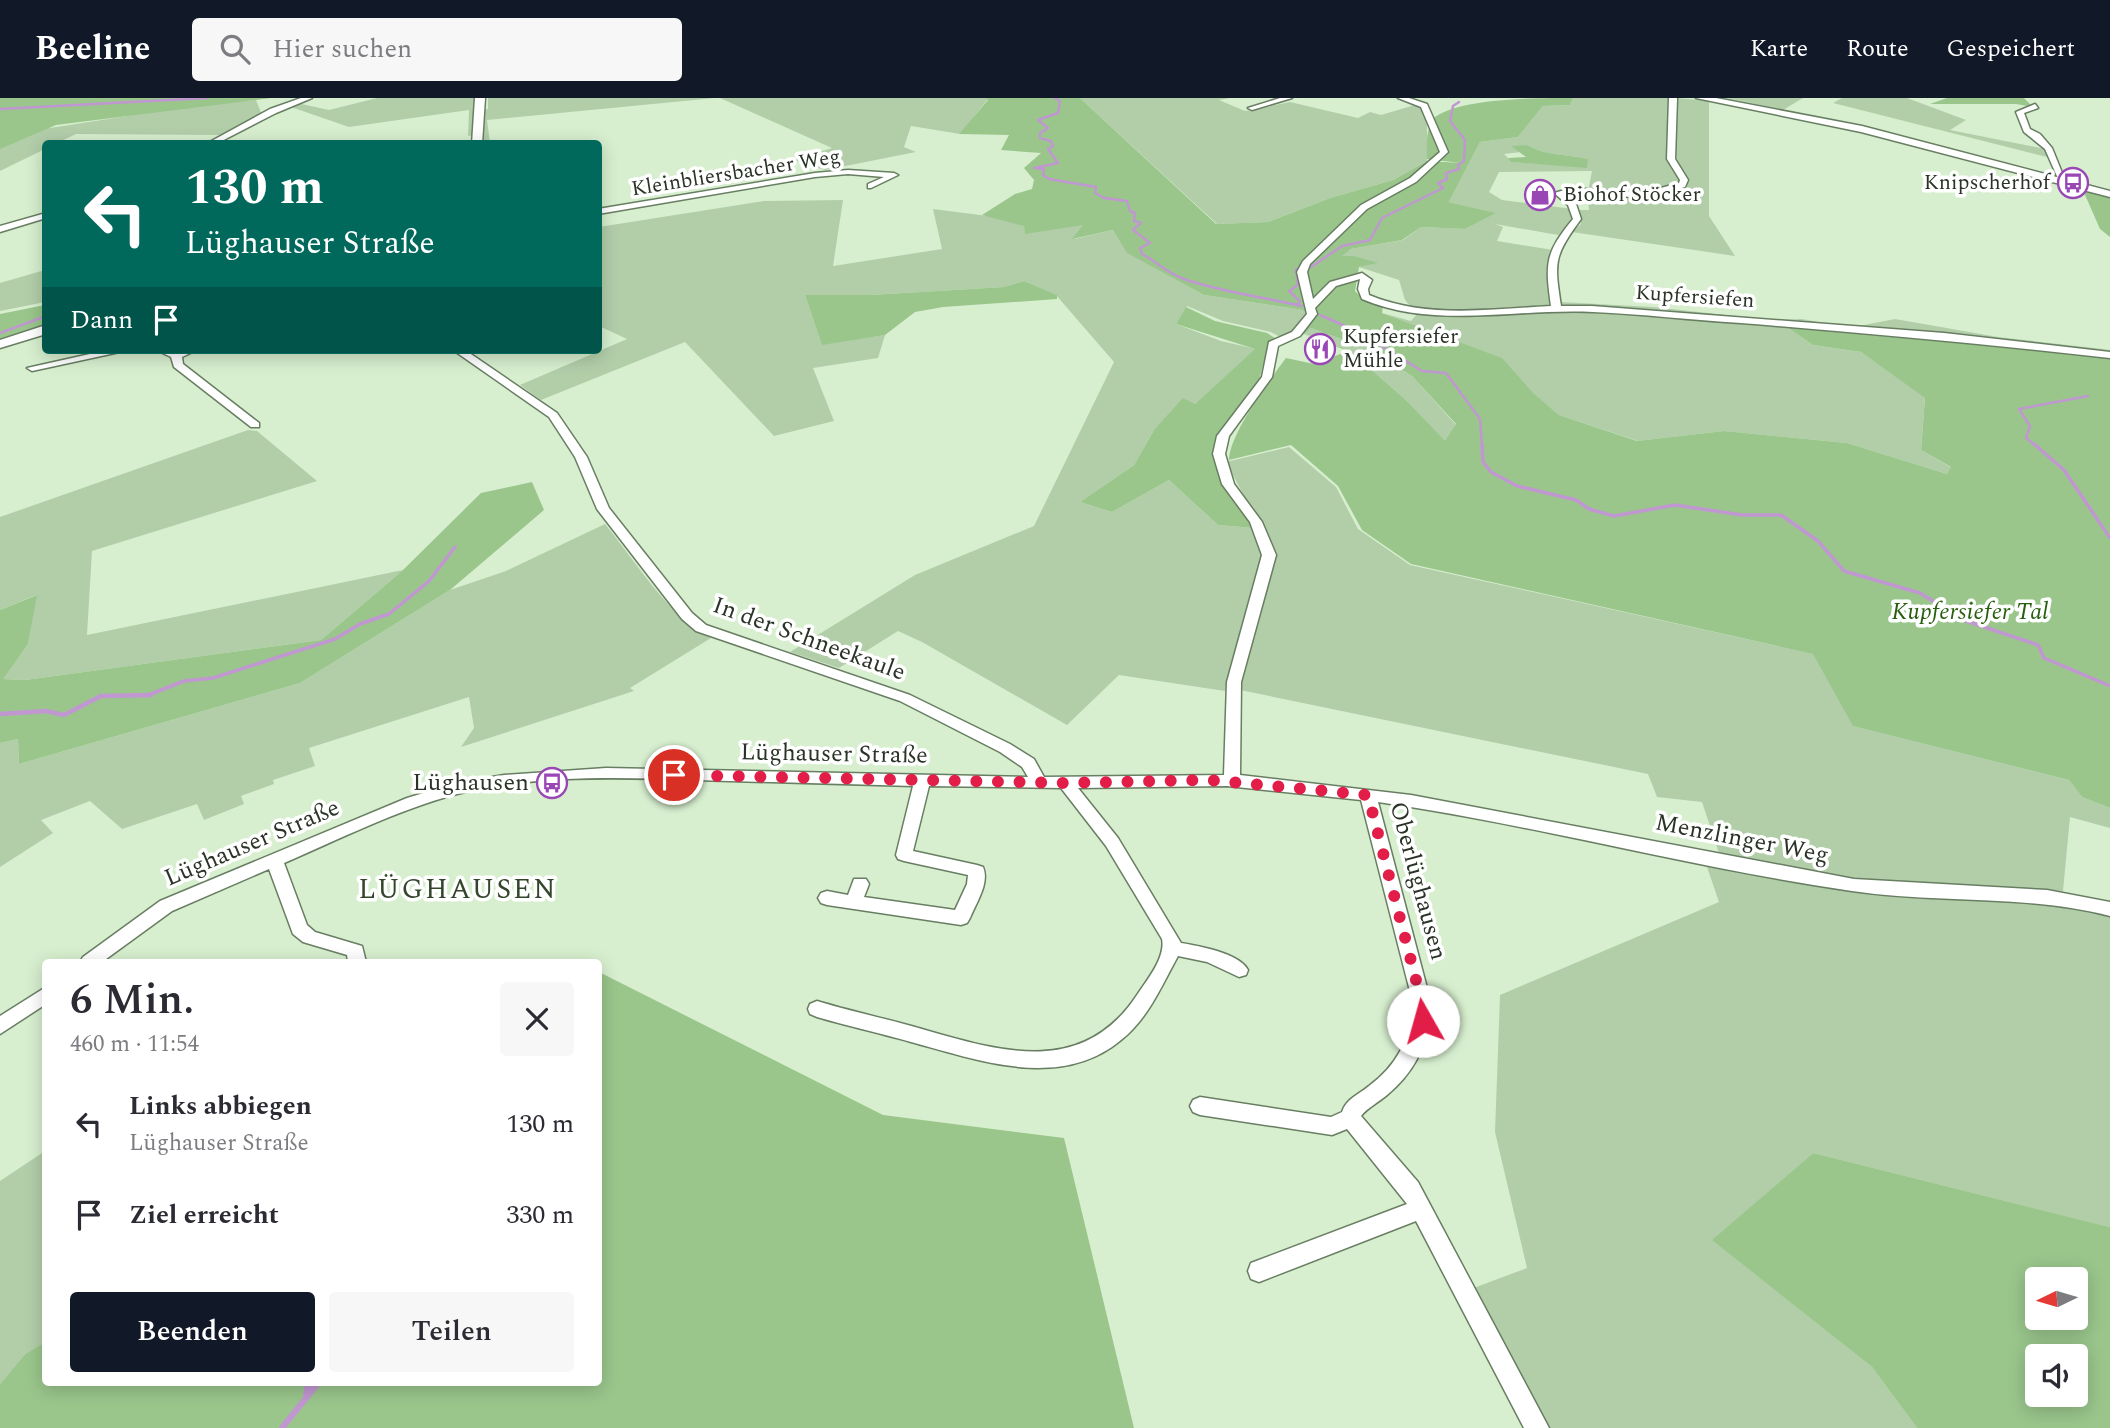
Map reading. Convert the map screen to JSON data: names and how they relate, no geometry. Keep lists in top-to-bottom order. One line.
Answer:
{"streets":{"street":["Kleinbliersbacher Weg","Kupfersiefen","In der Schneekaule","Lüghauser Straße","Menzlinger Weg","Oberlüghausen"]},"crossings":[["In der Schneekaule","Lüghauser Straße"],["Lüghauser Straße","Menzlinger Weg"],["Lüghauser Straße","Oberlüghausen"],["Menzlinger Weg","Oberlüghausen"]],"districts":["LÜGHAUSEN"],"parks":["Kupfersiefer Tal"],"places":{"bus stop":["Knipscherhof","Lüghausen"],"shop":["Biohof Stöcker"],"restaurant":["Kupfersiefer Mühle"]},"north":"left","page":{"header":"Beeline","search":"Hier suchen","nav":["Karte","Route","Gespeichert"],"turn":["130 m","Lüghauser Straße"],"then":"Dann","heading":["6 Min.","460 m · 11:54"],"list":[{"name":"Links abbiegen","note":"Lüghauser Straße","value":"130 m"},{"name":"Ziel erreicht","value":"330 m"}],"buttons":["Beenden","Teilen"]}}
